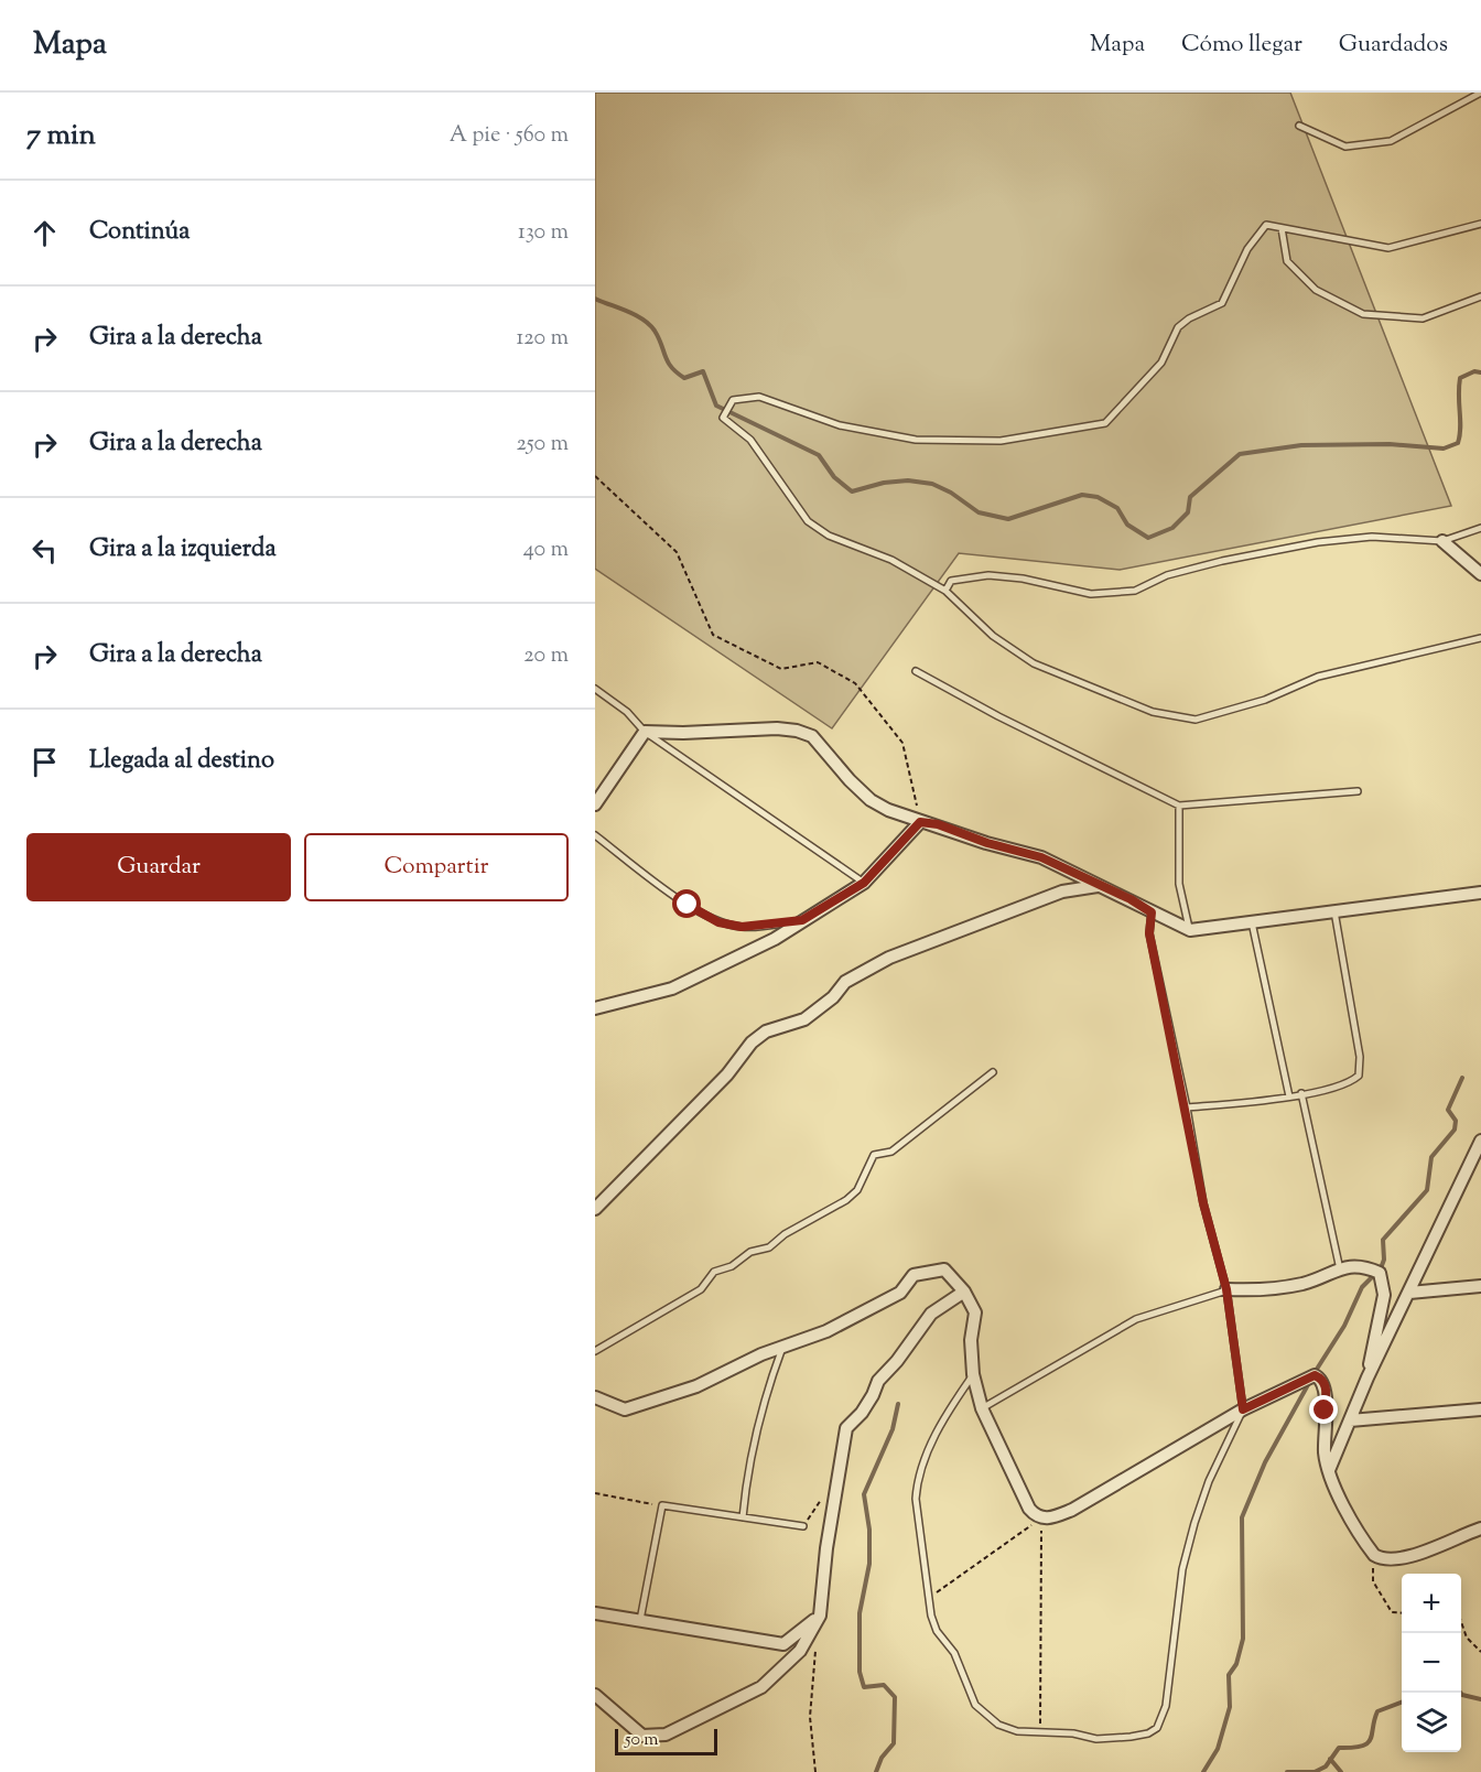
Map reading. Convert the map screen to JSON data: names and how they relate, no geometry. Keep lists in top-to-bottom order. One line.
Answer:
{"scale_bar":"50 m","page":{"header":"Mapa","nav":["Mapa","Cómo llegar","Guardados"],"heading":["7 min","A pie · 560 m"],"list":[["Continúa","130 m"],["Gira a la derecha","120 m"],["Gira a la derecha","250 m"],["Gira a la izquierda","40 m"],["Gira a la derecha","20 m"],"Llegada al destino"],"buttons":["Guardar","Compartir"],"map_buttons":["+","−"],"scale":"50 m"}}
